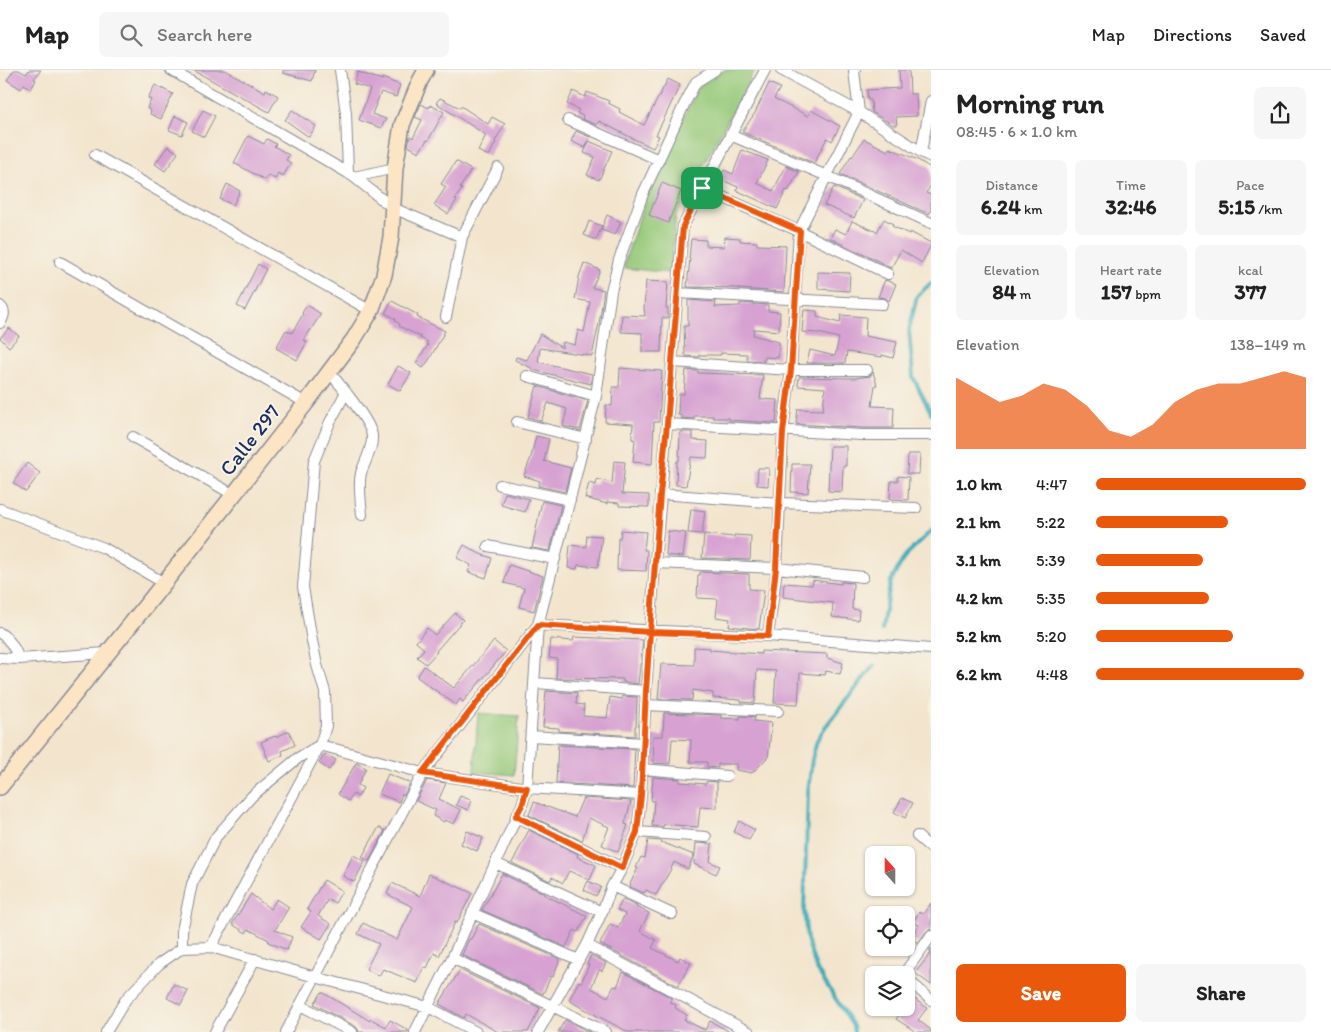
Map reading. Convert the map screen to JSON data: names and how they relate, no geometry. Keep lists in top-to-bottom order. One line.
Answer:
{"streets":{"street":["Calle 297"]},"north":"top","page":{"header":"Map","search":"Search here","nav":["Map","Directions","Saved"],"heading":["Morning run","08:45 · 6 × 1.0 km"],"stats":[["Distance","6.24 km"],["Time","32:46"],["Pace","5:15 /km"],["Elevation","84 m"],["Heart rate","157 bpm"],["kcal","377"]],"chart":["Elevation","138–149 m"],"list":[{"name":"1.0 km","note":"4:47"},{"name":"2.1 km","note":"5:22"},{"name":"3.1 km","note":"5:39"},{"name":"4.2 km","note":"5:35"},{"name":"5.2 km","note":"5:20"},{"name":"6.2 km","note":"4:48"}],"buttons":["Save","Share"]}}
